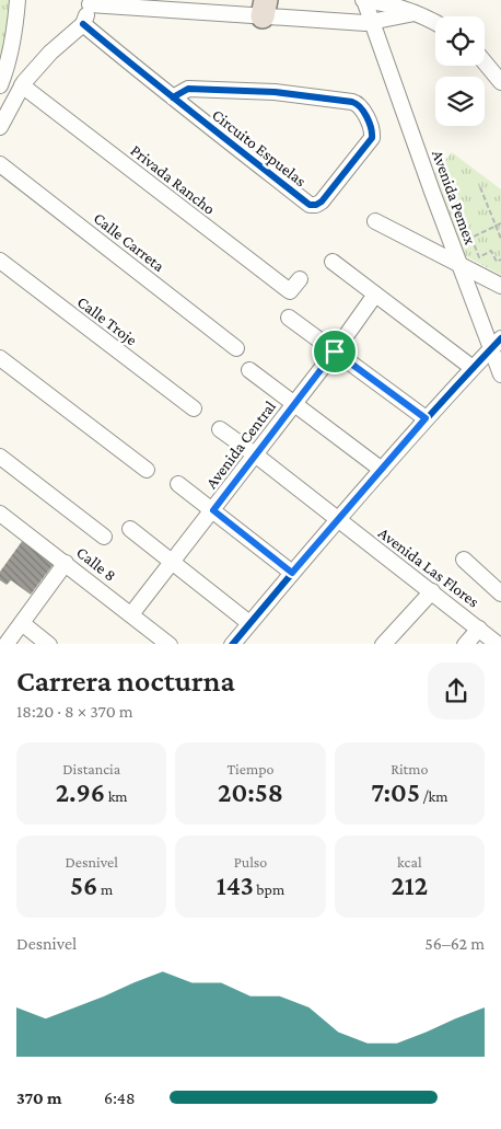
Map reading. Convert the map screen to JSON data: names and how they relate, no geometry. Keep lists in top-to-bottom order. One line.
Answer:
{"streets":{"street":["Circuito Espuelas","Privada Rancho","Avenida Pemex","Calle Carreta","Calle Troje","Avenida Central","Calle 8","Avenida Las Flores"]},"crossings":[["Avenida Central","Calle 8"],["Avenida Central","Avenida Las Flores"]],"page":{"heading":["Carrera nocturna","18:20 · 8 × 370 m"],"stats":[["Distancia","2.96 km"],["Tiempo","20:58"],["Ritmo","7:05 /km"],["Desnivel","56 m"],["Pulso","143 bpm"],["kcal","212"]],"chart":["Desnivel","56–62 m"],"list":[{"name":"370 m","note":"6:48"}]}}
